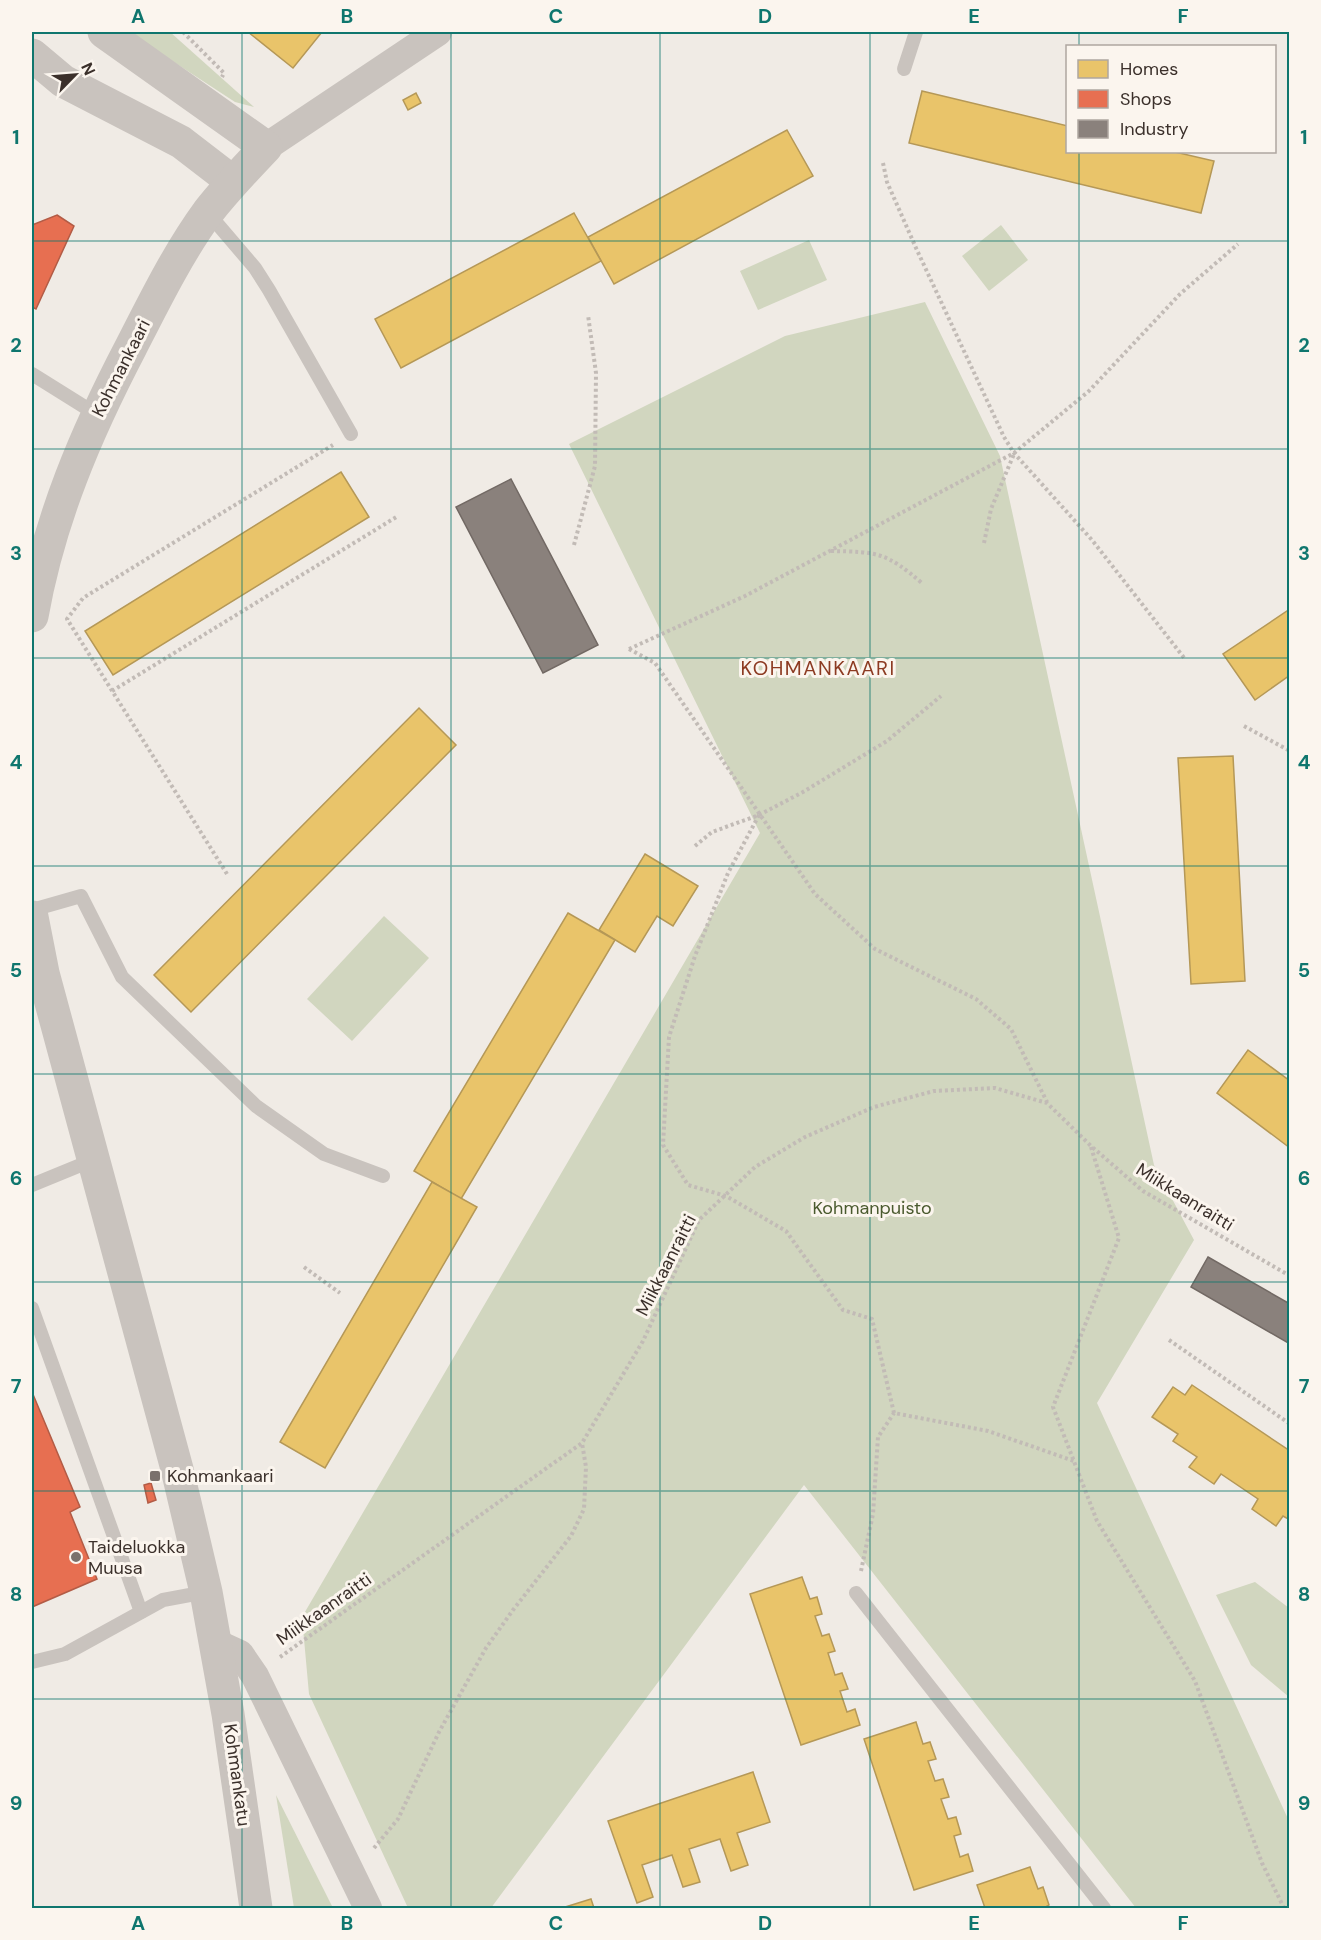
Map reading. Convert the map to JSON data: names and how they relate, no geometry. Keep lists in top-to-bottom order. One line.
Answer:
{"streets":{"street":["Kohmankaari","Kohmankatu"],"path":["Miikkaanraitti"]},"districts":["KOHMANKAARI"],"parks":["Kohmanpuisto"],"places":{"transit":["Kohmankaari"],"other":["Taideluokka Muusa"]},"legend":["Homes","Shops","Industry"],"north":"top right","grid":{"columns":["A","B","C","D","E","F"],"rows":["1","2","3","4","5","6","7","8","9"]}}
